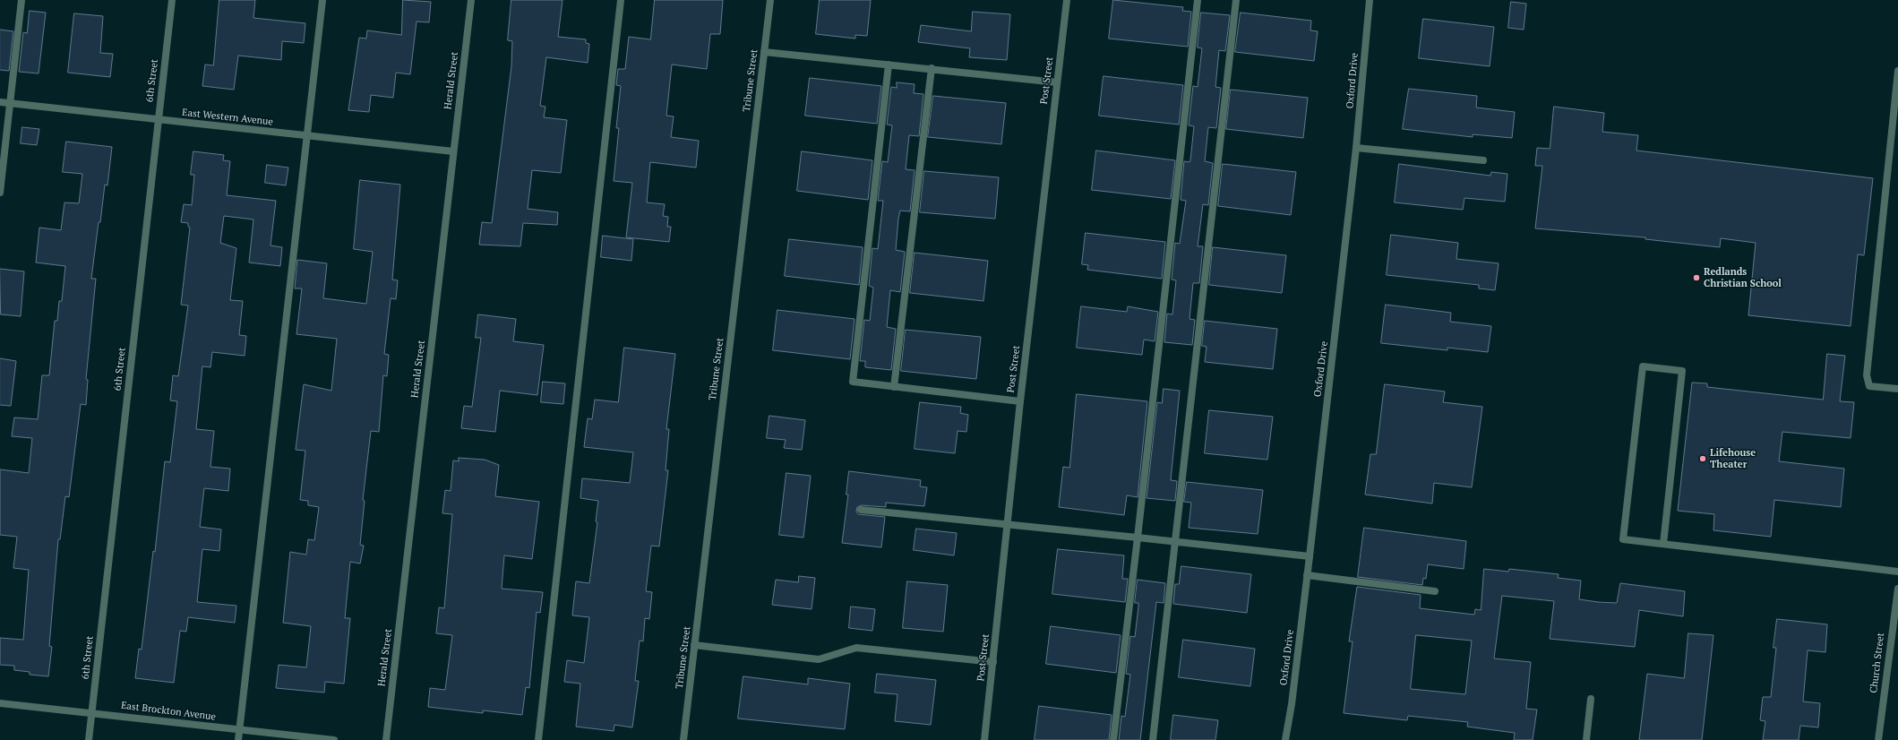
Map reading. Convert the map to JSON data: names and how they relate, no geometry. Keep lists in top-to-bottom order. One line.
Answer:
{"streets":{"street":["6th Street","Herald Street","Tribune Street","Post Street","Oxford Drive","East Western Avenue","Church Street","East Brockton Avenue"]},"crossings":[["6th Street","East Western Avenue"],["6th Street","East Brockton Avenue"],["Herald Street","East Western Avenue"]],"places":["Redlands Christian School","Lifehouse Theater"]}
